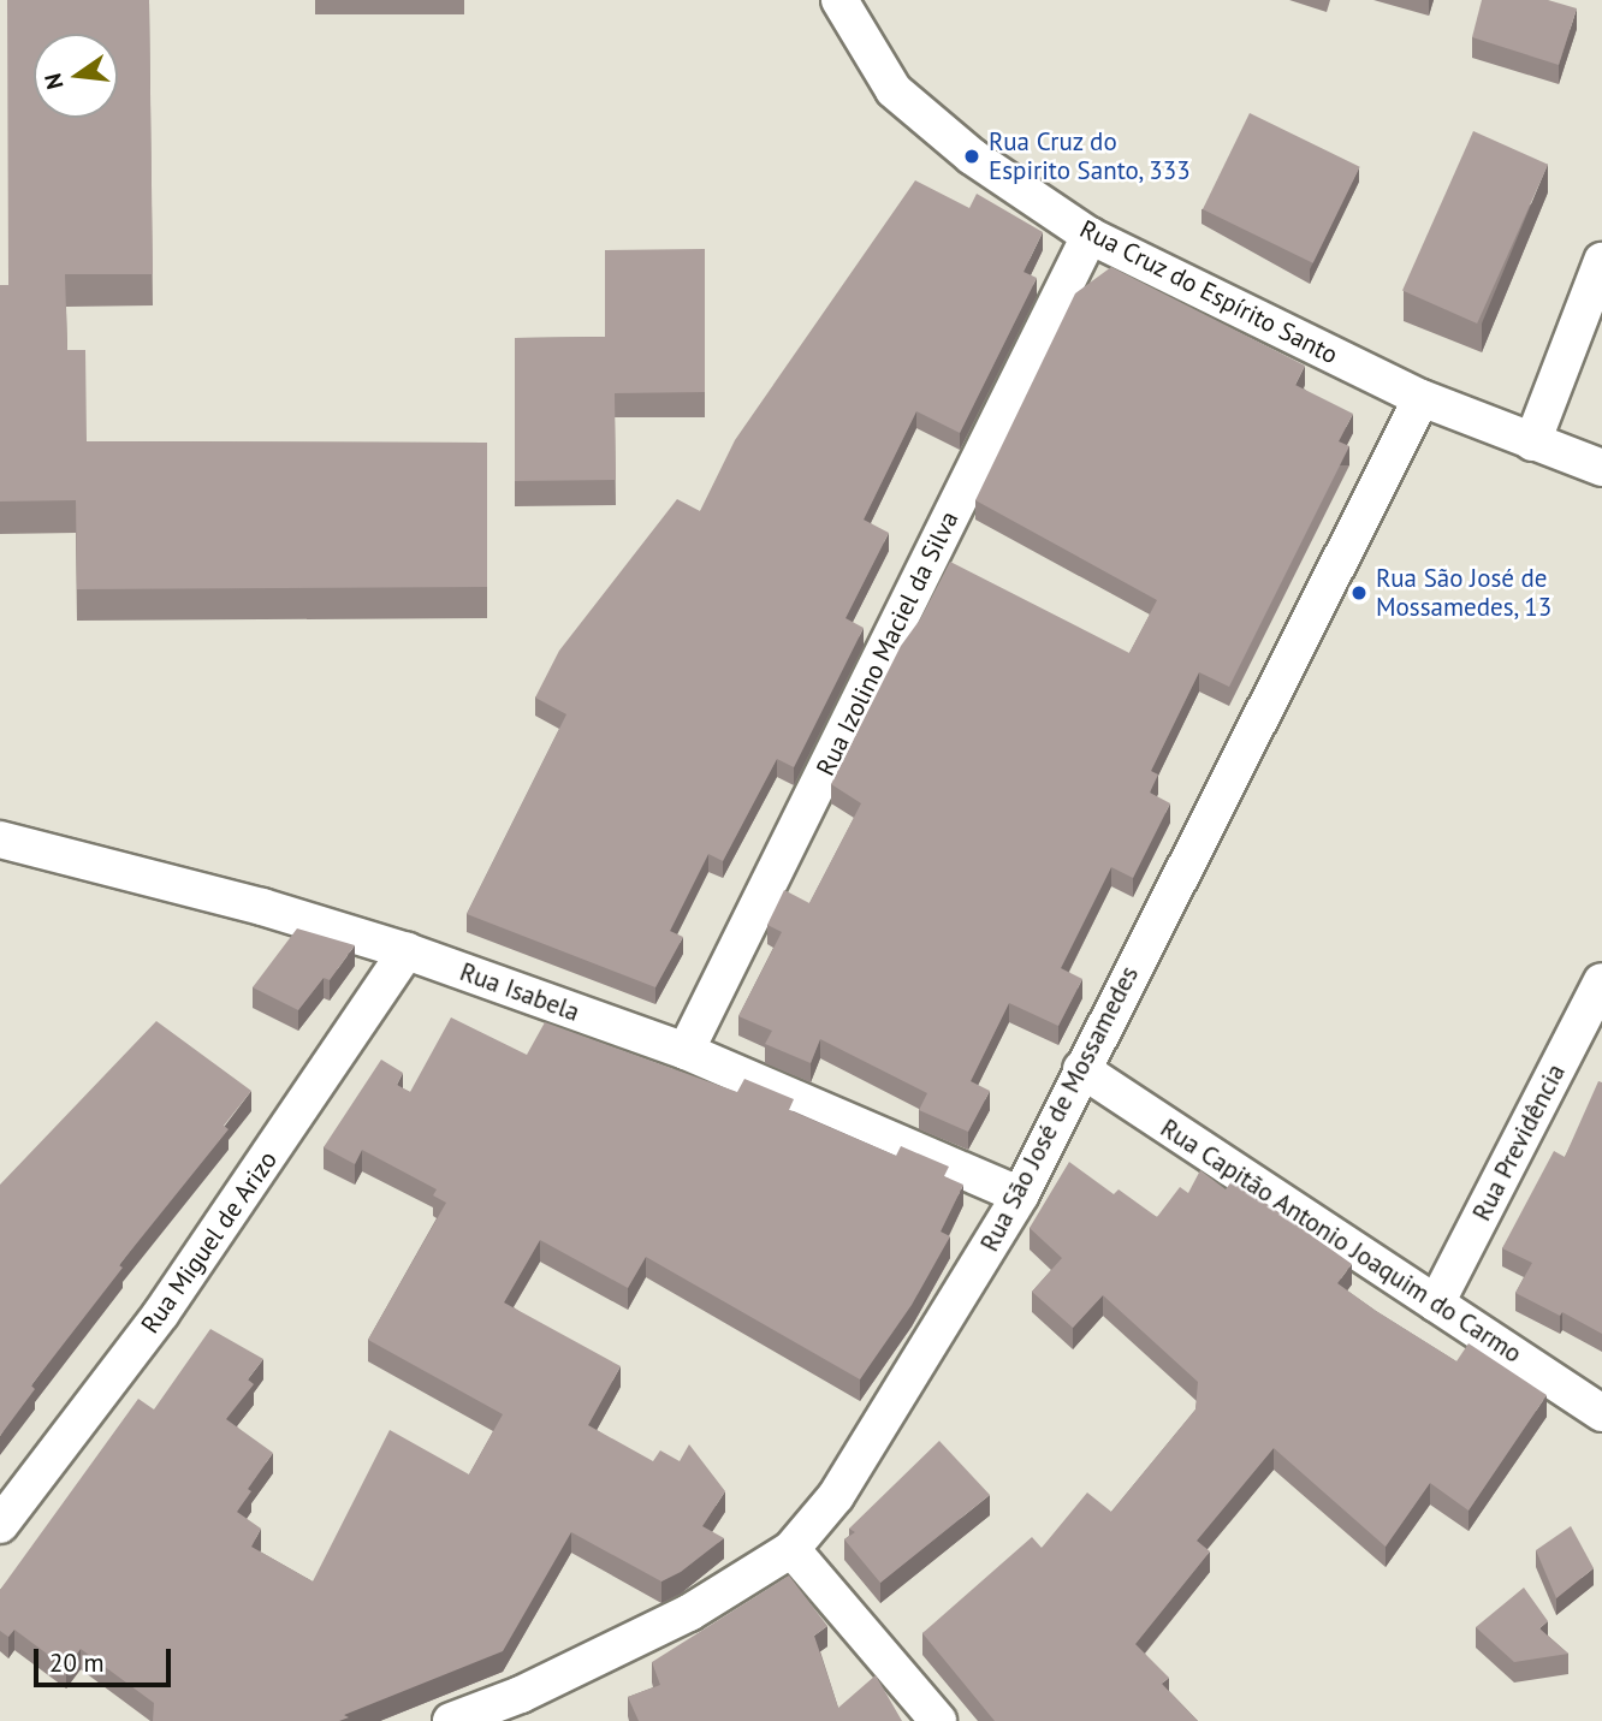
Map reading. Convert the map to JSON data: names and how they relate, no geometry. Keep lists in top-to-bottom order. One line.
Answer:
{"streets":{"street":["Rua Cruz do Espírito Santo","Rua Izolino Maciel da Silva","Rua Isabela","Rua São José de Mossamedes","Rua Previdência","Rua Capitão Antonio Joaquim do Carmo","Rua Miguel de Arizo"]},"crossings":[["Rua Cruz do Espírito Santo","Rua Izolino Maciel da Silva"],["Rua Cruz do Espírito Santo","Rua São José de Mossamedes"],["Rua Izolino Maciel da Silva","Rua Isabela"],["Rua Isabela","Rua São José de Mossamedes"],["Rua Isabela","Rua Miguel de Arizo"],["Rua São José de Mossamedes","Rua Capitão Antonio Joaquim do Carmo"],["Rua Previdência","Rua Capitão Antonio Joaquim do Carmo"]],"places":["Rua Cruz do Espirito Santo, 333","Rua São José de Mossamedes, 13"],"scale_bar":"20 m","north":"left"}
